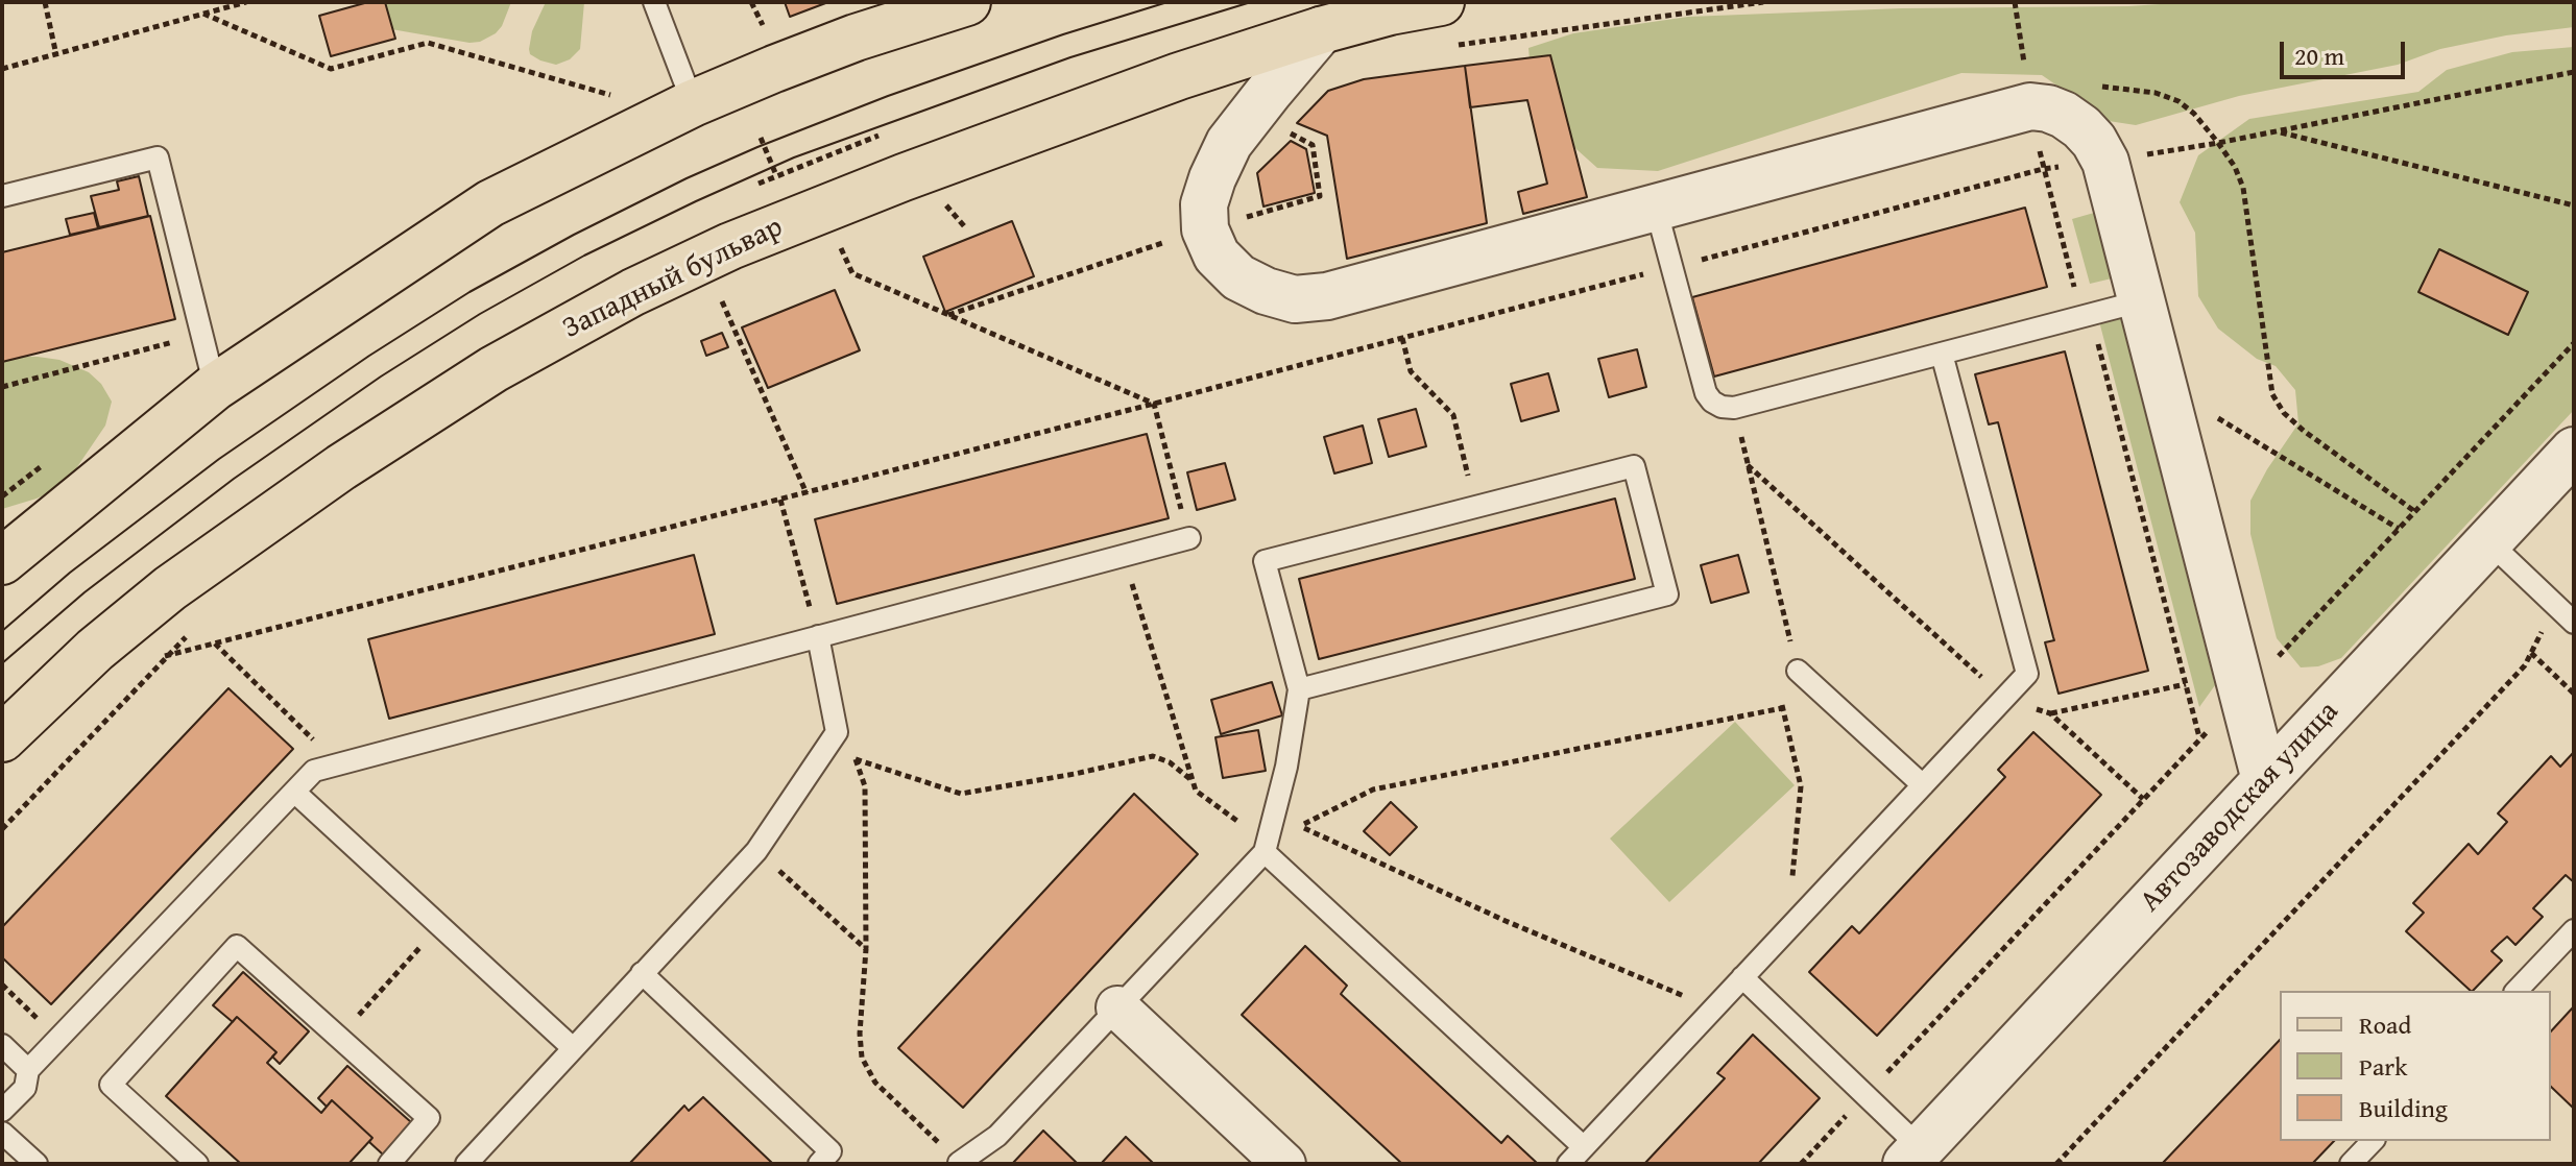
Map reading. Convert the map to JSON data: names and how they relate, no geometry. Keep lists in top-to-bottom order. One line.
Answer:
{"streets":{"main road":["Западный бульвар"],"street":["Автозаводская улица"]},"legend":["Road","Park","Building"],"scale_bar":"20 m"}
